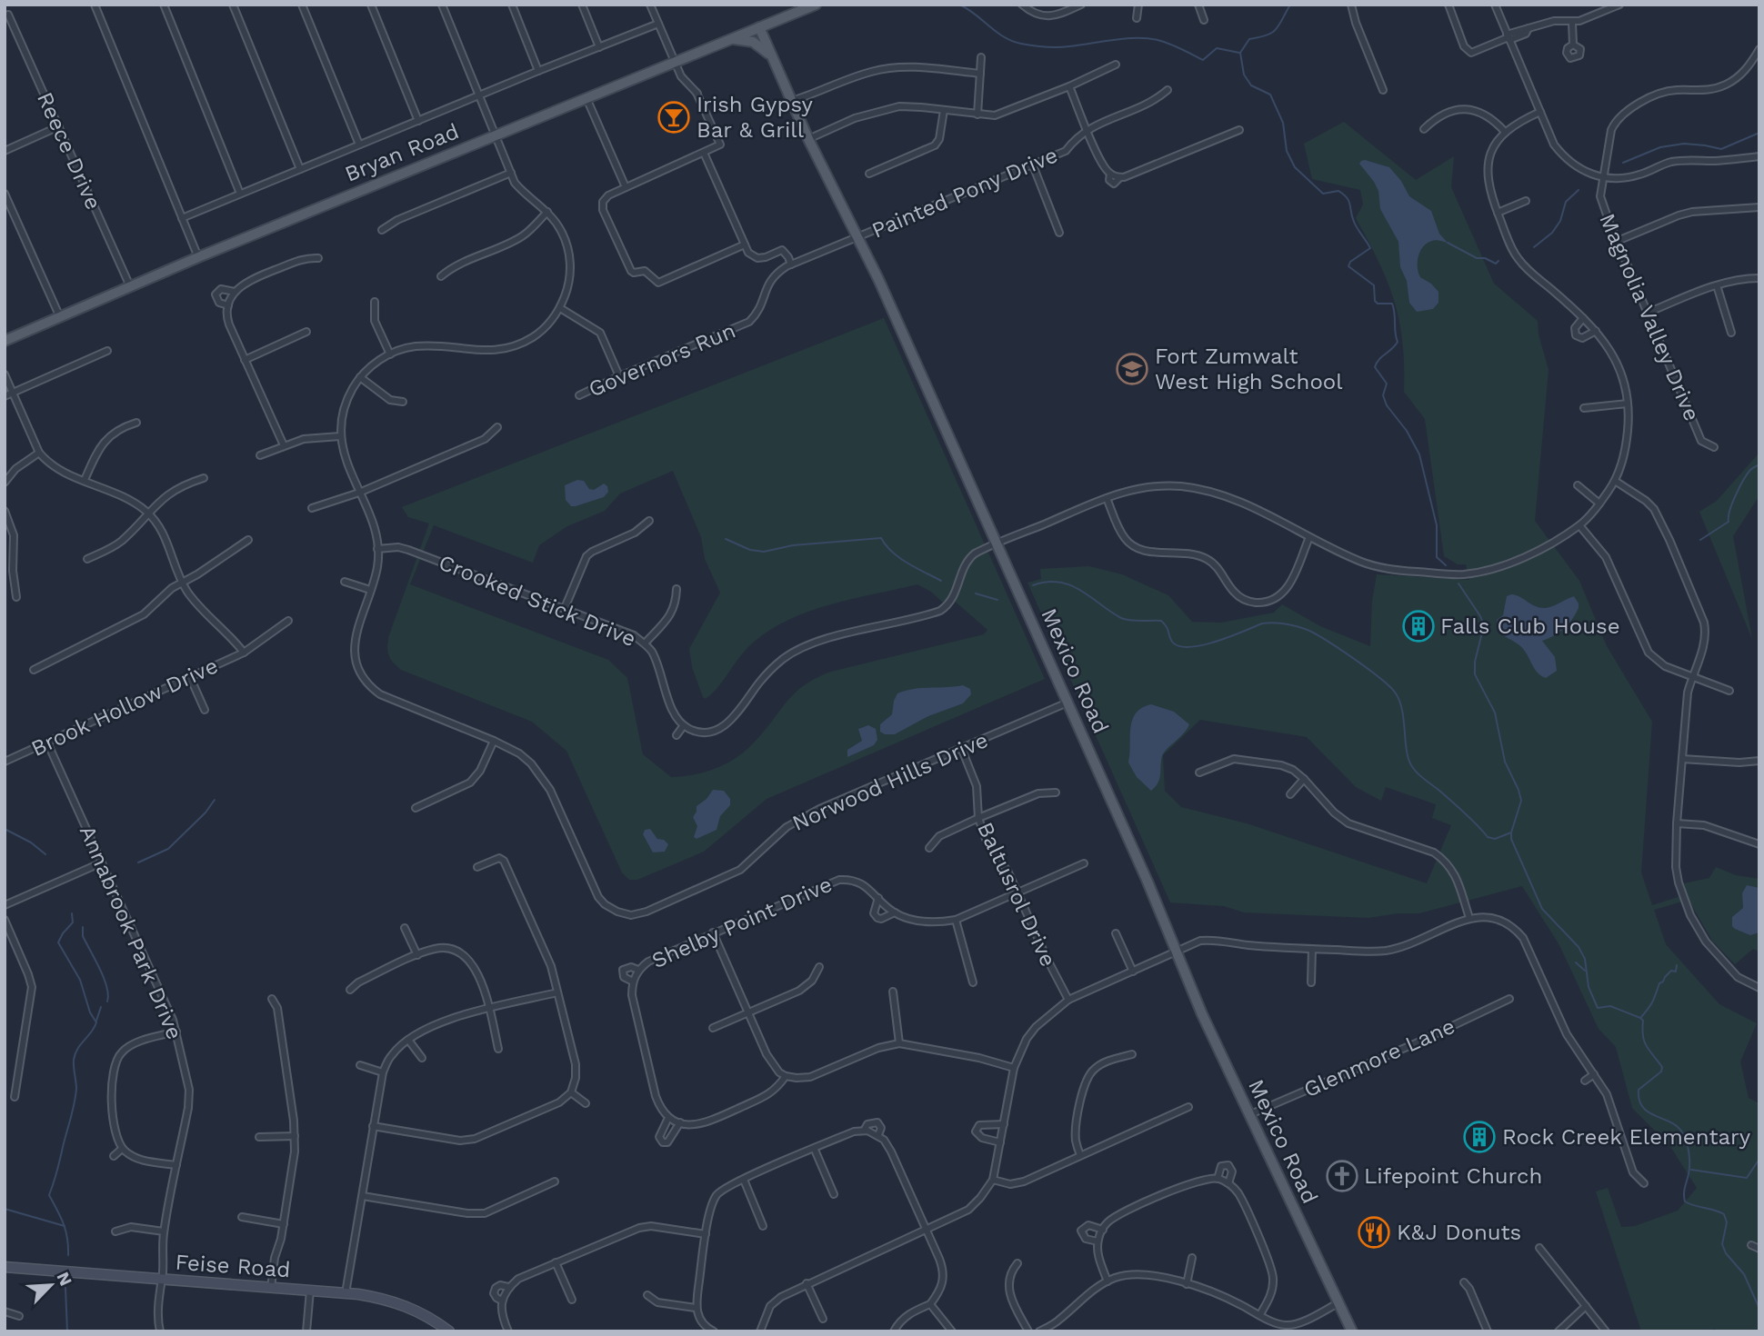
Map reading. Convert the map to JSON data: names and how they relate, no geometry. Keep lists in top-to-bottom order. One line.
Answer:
{"streets":{"main road":["Bryan Road","Mexico Road","Feise Road"],"street":["Reece Drive","Painted Pony Drive","Magnolia Valley Drive","Governors Run","Crooked Stick Drive","Brook Hollow Drive","Norwood Hills Drive","Baltusrol Drive","Shelby Point Drive","Annabrook Park Drive","Glenmore Lane"]},"crossings":[["Reece Drive","Bryan Road"],["Bryan Road","Mexico Road"],["Bryan Road","Norwood Hills Drive"],["Painted Pony Drive","Governors Run"],["Painted Pony Drive","Mexico Road"],["Governors Run","Mexico Road"],["Crooked Stick Drive","Norwood Hills Drive"],["Mexico Road","Norwood Hills Drive"],["Mexico Road","Glenmore Lane"],["Brook Hollow Drive","Annabrook Park Drive"],["Norwood Hills Drive","Baltusrol Drive"],["Baltusrol Drive","Shelby Point Drive"],["Annabrook Park Drive","Feise Road"]],"places":{"bar":["Irish Gypsy Bar & Grill"],"school or university":["Fort Zumwalt West High School"],"building":["Falls Club House","Rock Creek Elementary"],"church":["Lifepoint Church"],"restaurant":["K&J Donuts"]},"north":"top right"}
